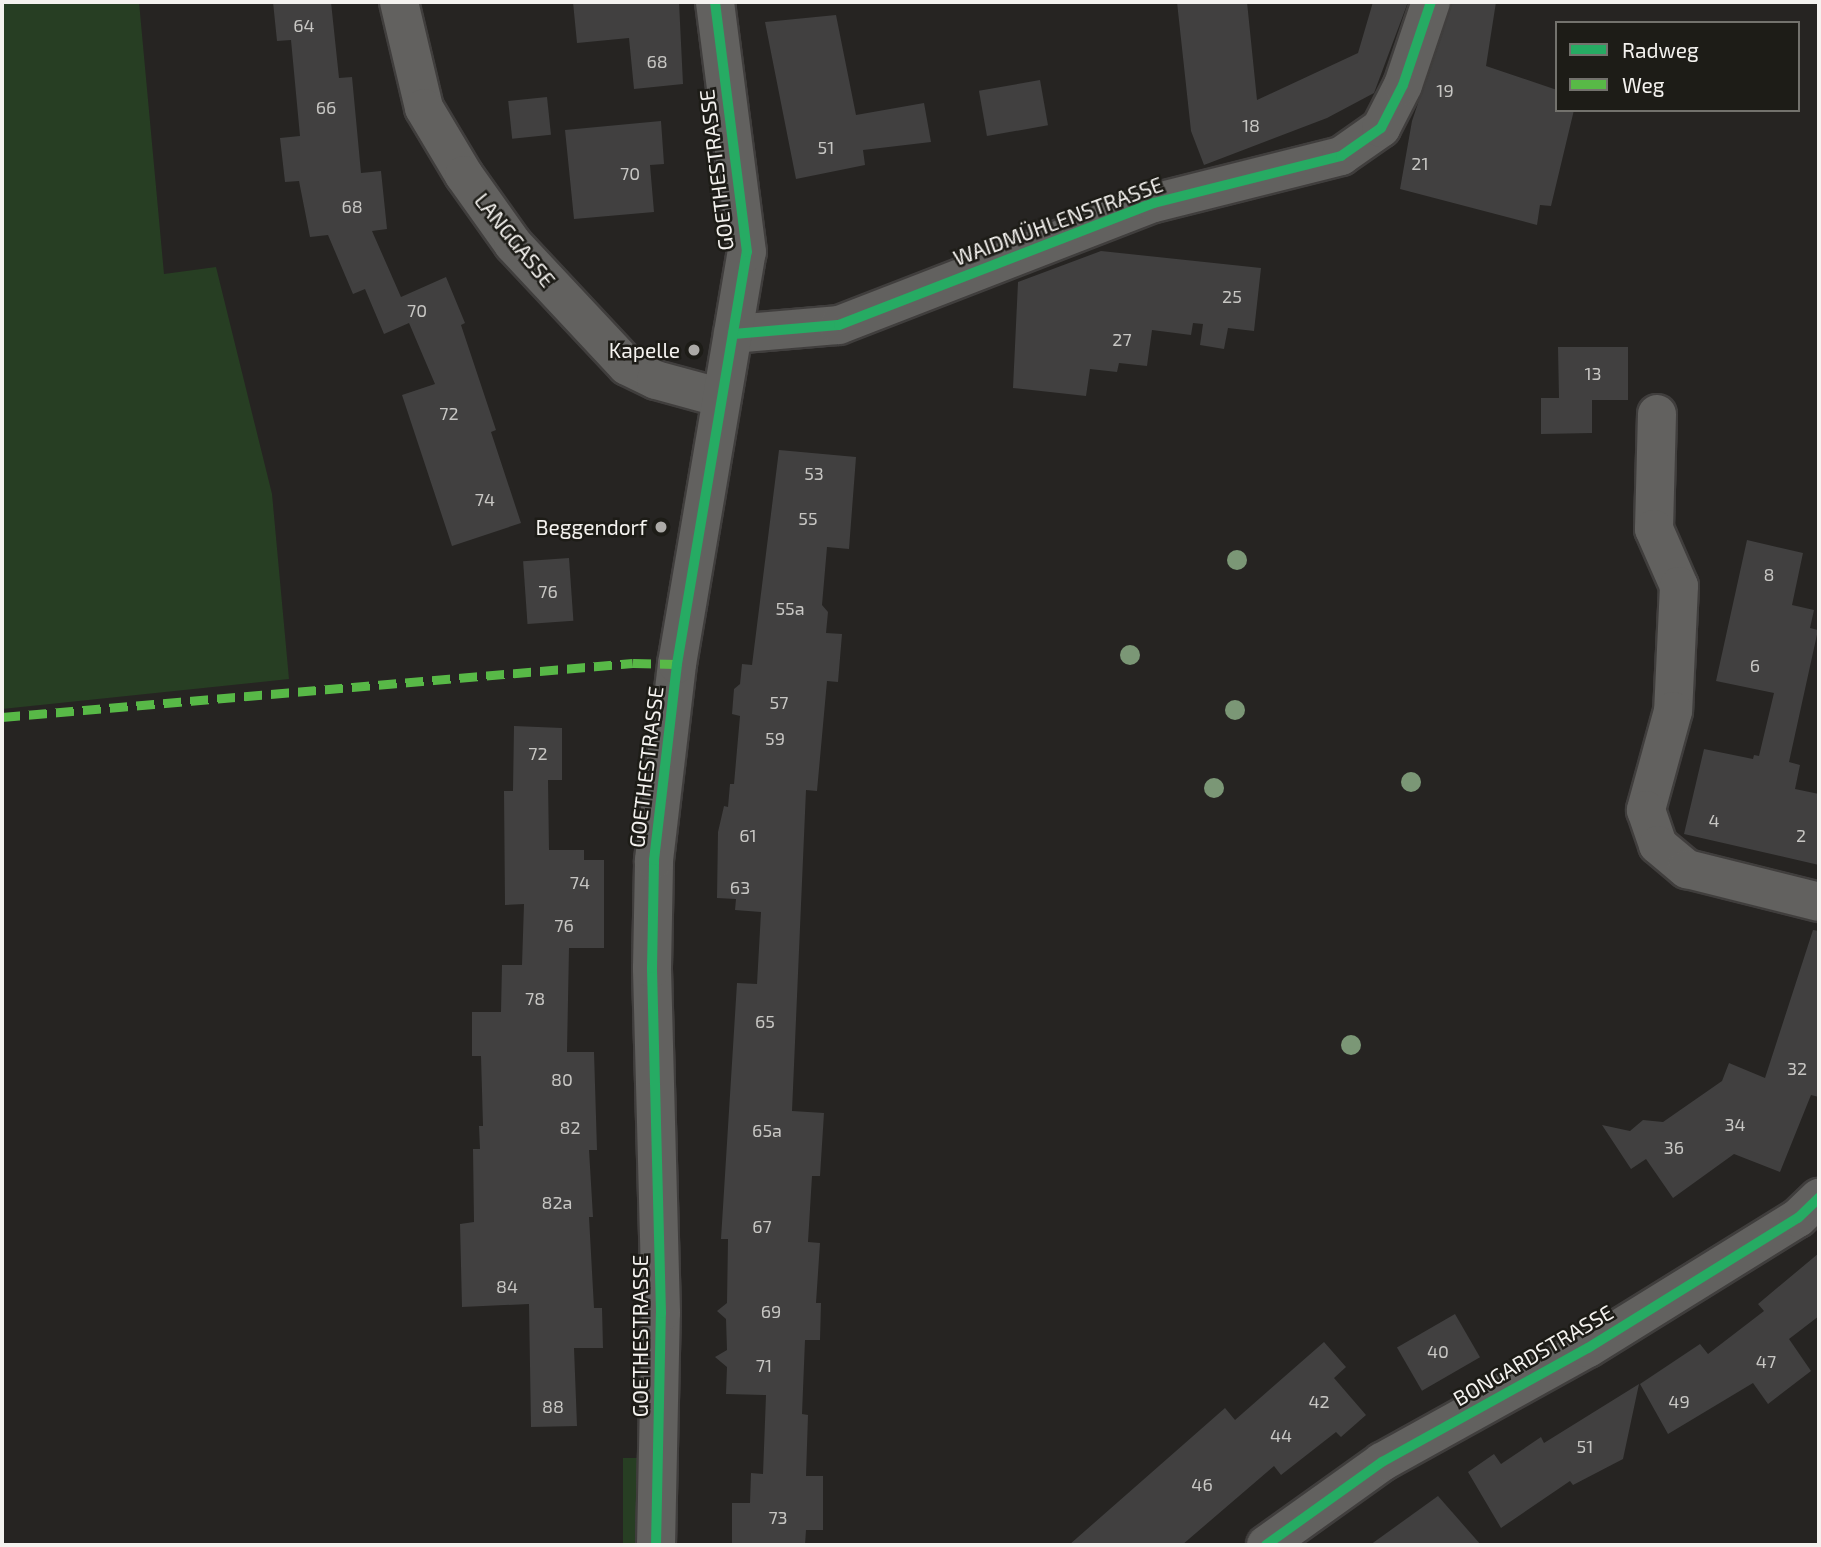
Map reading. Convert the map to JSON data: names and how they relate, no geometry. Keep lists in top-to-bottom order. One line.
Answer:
{"streets":{"street":["GOETHESTRASSE","WAIDMÜHLENSTRASSE","LANGGASSE","BONGARDSTRASSE"]},"crossings":[["GOETHESTRASSE","WAIDMÜHLENSTRASSE"],["GOETHESTRASSE","LANGGASSE"]],"places":["Kapelle","Beggendorf"],"house_numbers":["64","68","19","66","18","51","21","70","68","25","70","27","13","72","53","74","55","8","76","55a","6","57","59","72","4","61","2","74","63","76","78","65","32","80","34","82","65a","36","82a","67","84","69","40","47","71","42","49","88","44","51","46","73"],"legend":["Radweg","Weg"]}
